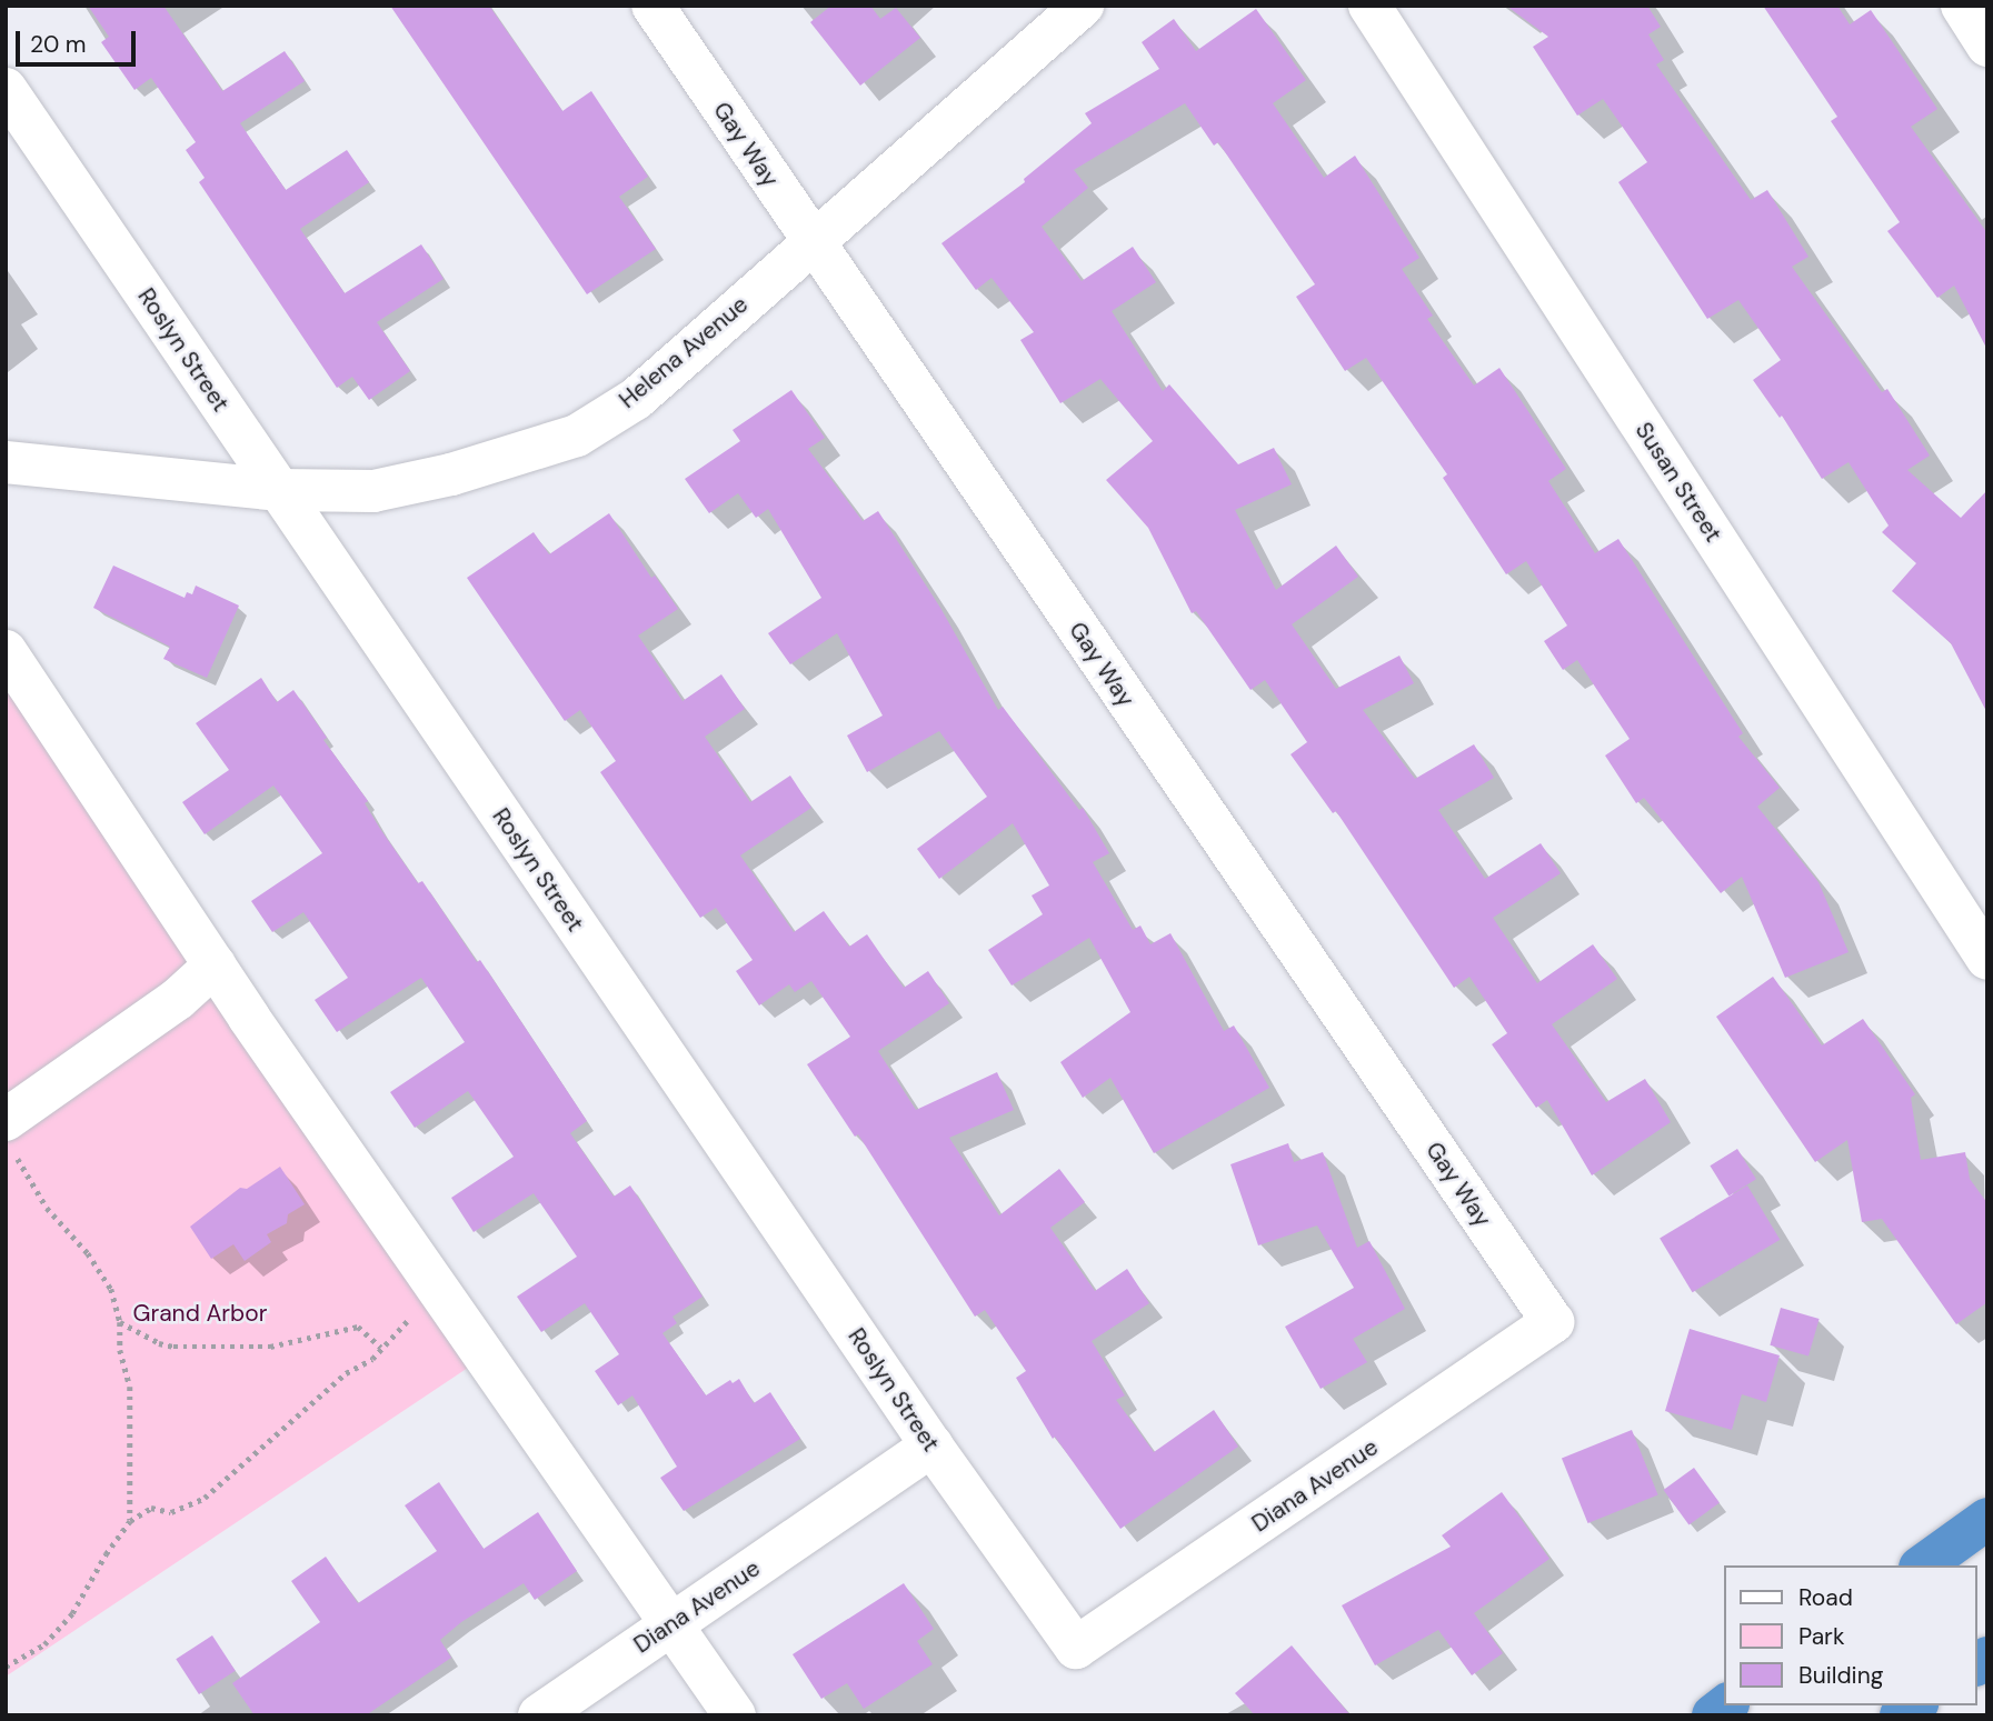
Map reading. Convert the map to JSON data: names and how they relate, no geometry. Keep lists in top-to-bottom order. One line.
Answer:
{"streets":{"street":["Gay Way","Roslyn Street","Helena Avenue","Susan Street","Diana Avenue"]},"crossings":[["Gay Way","Helena Avenue"],["Gay Way","Diana Avenue"],["Roslyn Street","Helena Avenue"],["Roslyn Street","Diana Avenue"]],"parks":["Grand Arbor"],"legend":["Road","Park","Building"],"scale_bar":"20 m"}
